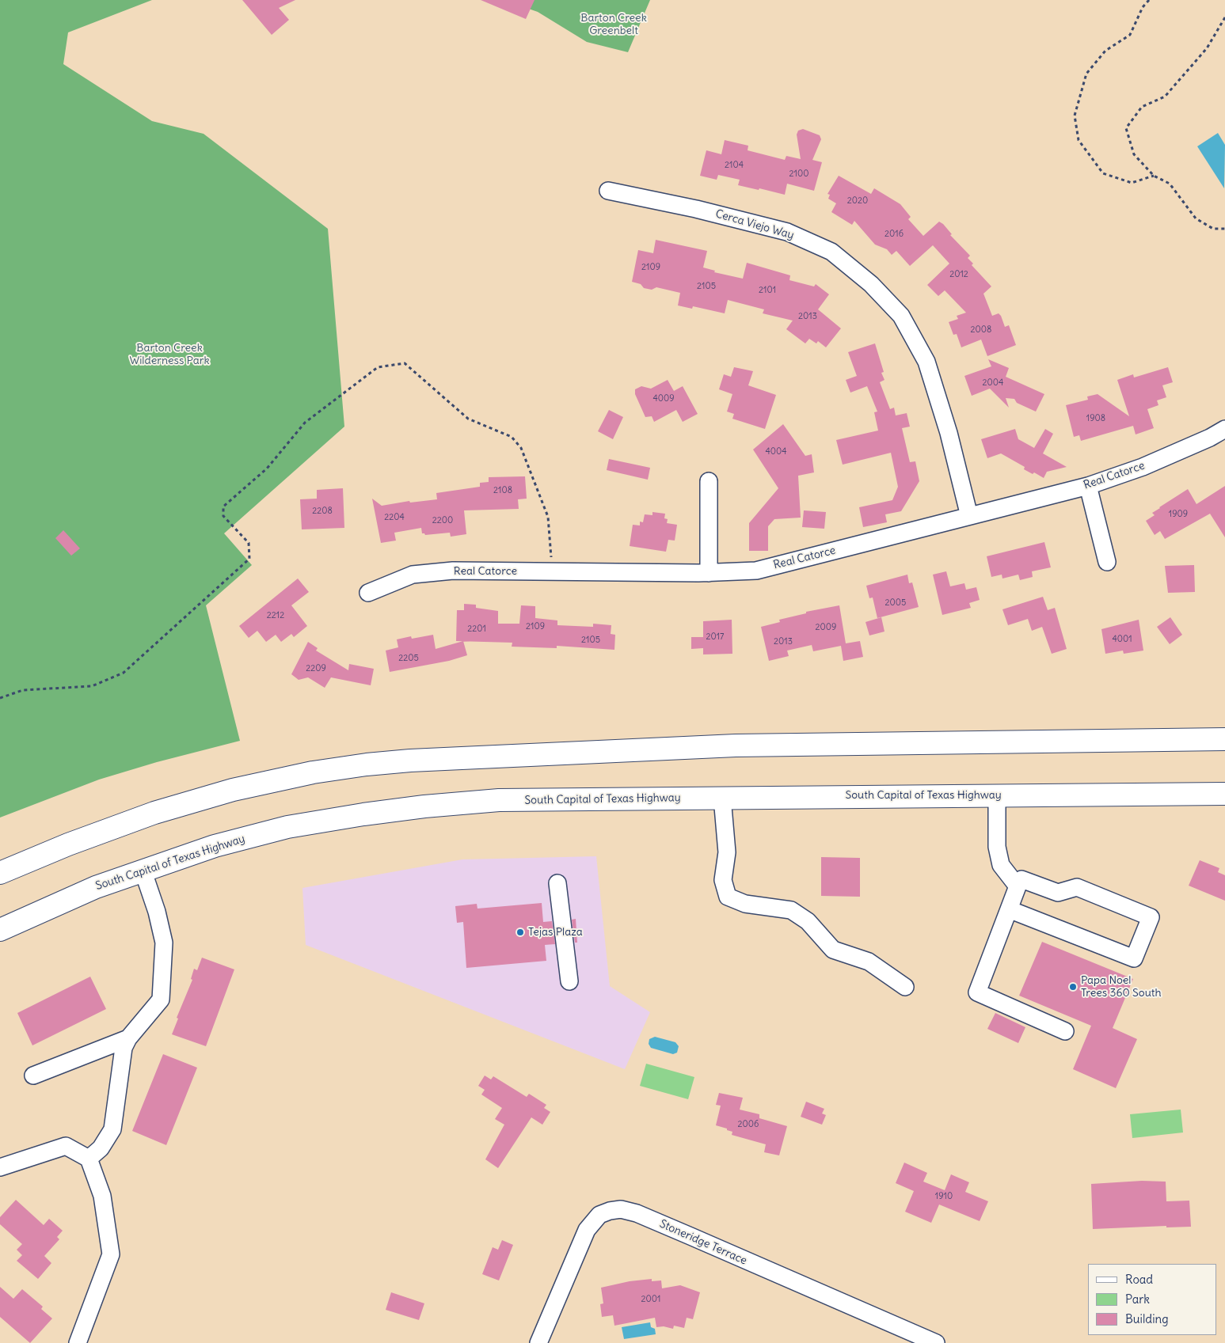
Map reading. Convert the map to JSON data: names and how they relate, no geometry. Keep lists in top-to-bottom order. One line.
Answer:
{"streets":{"highway":["South Capital of Texas Highway"],"street":["Cerca Viejo Way","Real Catorce","Stoneridge Terrace"]},"crossings":[["Cerca Viejo Way","Real Catorce"]],"parks":["Barton Creek Greenbelt","Barton Creek Wilderness Park"],"places":["Tejas Plaza","Papa Noel Trees 360 South"],"house_numbers":["2104","2100","2020","2016","2109","2012","2105","2101","2013","2008","2004","4009","1908","4004","2108","2208","1909","2204","2200","2005","2212","2109","2009","2201","2017","4001","2105","2013","2205","2209","2006","1910","2001"],"legend":["Road","Park","Building"]}
